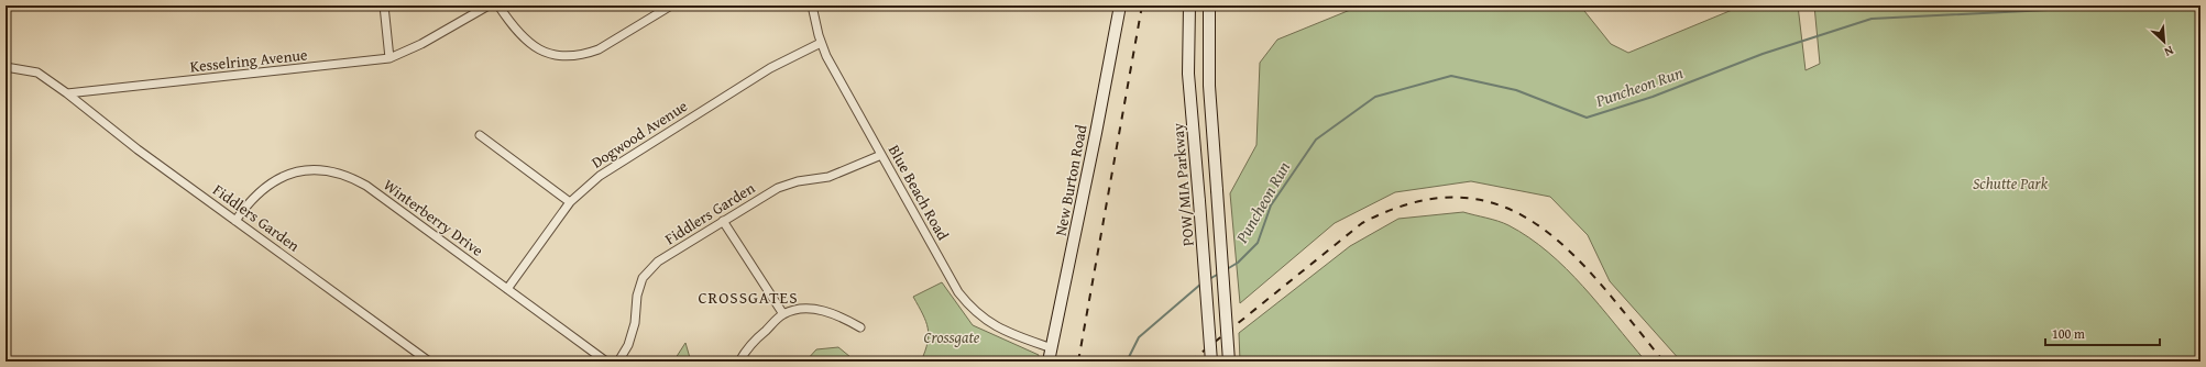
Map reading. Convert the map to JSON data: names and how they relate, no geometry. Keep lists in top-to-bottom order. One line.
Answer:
{"streets":{"main road":["New Burton Road","POW/MIA Parkway"],"street":["Kesselring Avenue","Dogwood Avenue","Blue Beach Road","Fiddlers Garden","Winterberry Drive"]},"crossings":[["Kesselring Avenue","Fiddlers Garden"],["Dogwood Avenue","Blue Beach Road"],["Dogwood Avenue","Winterberry Drive"],["New Burton Road","Blue Beach Road"],["Blue Beach Road","Fiddlers Garden"],["Fiddlers Garden","Winterberry Drive"]],"districts":["CROSSGATES"],"water":["Puncheon Run"],"parks":["Schutte Park","Crossgate"],"scale_bar":"100 m","north":"bottom right"}
